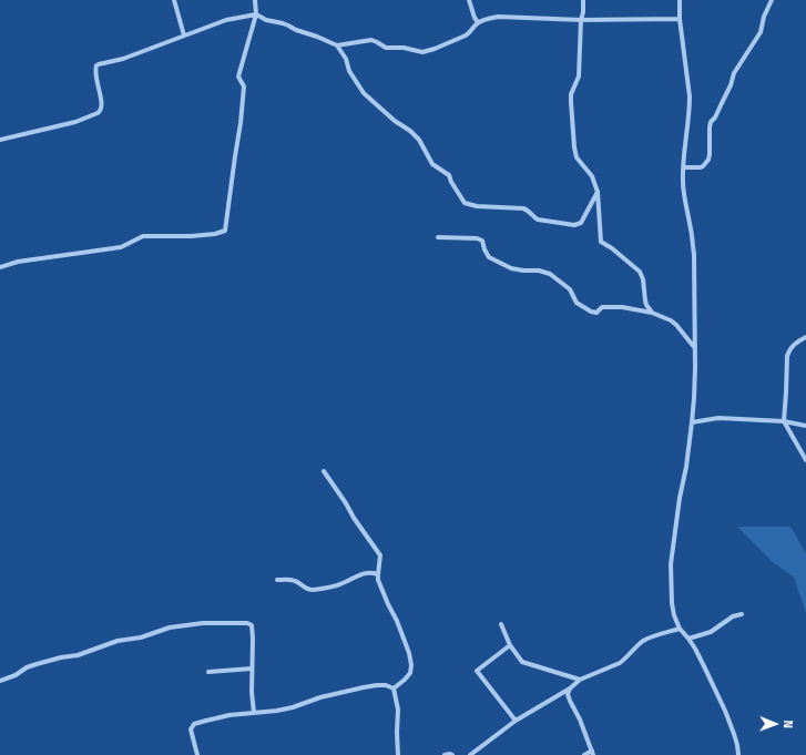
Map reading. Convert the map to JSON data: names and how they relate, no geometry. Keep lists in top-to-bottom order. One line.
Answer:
{"north":"right"}
